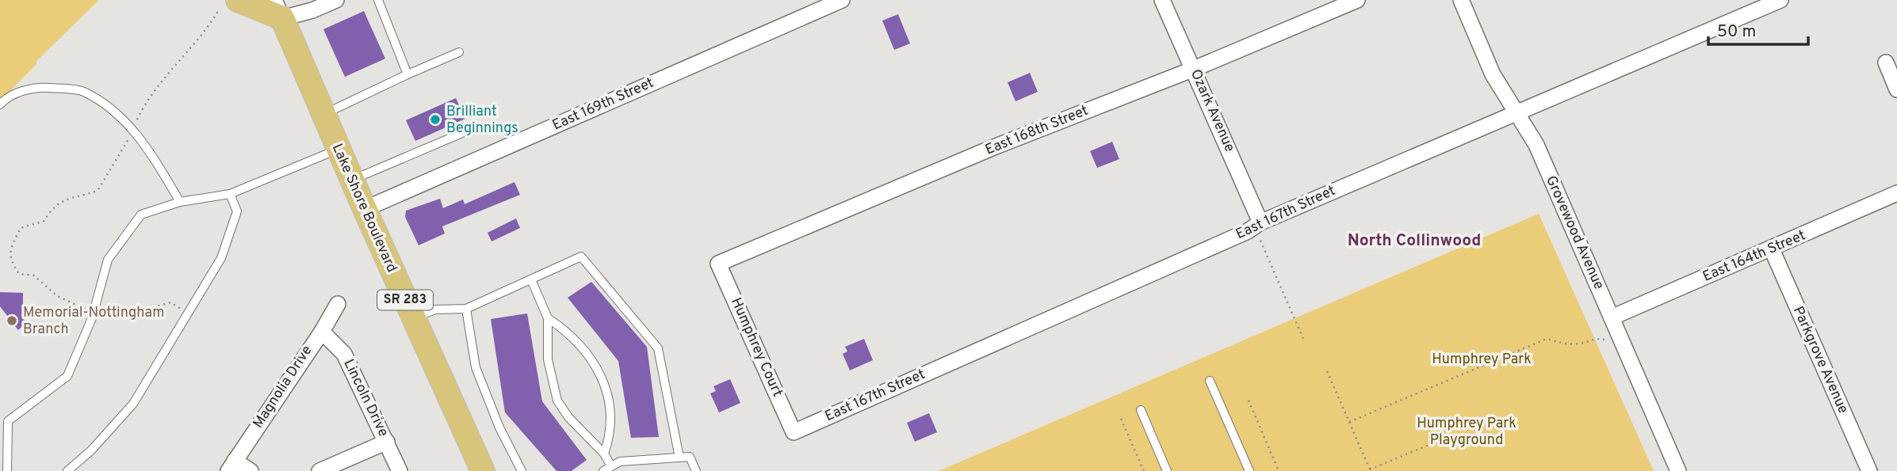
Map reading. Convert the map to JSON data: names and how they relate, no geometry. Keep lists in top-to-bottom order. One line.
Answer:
{"streets":{"main road":["Lake Shore Boulevard","SR 283"],"street":["East 169th Street","Ozark Avenue","East 168th Street","East 167th Street","Grovewood Avenue","East 164th Street","Humphrey Court","Parkgrove Avenue","Magnolia Drive","Lincoln Drive"]},"crossings":[["East 169th Street","Lake Shore Boulevard"],["Ozark Avenue","East 168th Street"],["Ozark Avenue","East 167th Street"],["East 168th Street","Humphrey Court"],["East 167th Street","Grovewood Avenue"],["East 167th Street","Humphrey Court"],["Grovewood Avenue","East 164th Street"],["East 164th Street","Parkgrove Avenue"],["Magnolia Drive","Lincoln Drive"]],"districts":["North Collinwood"],"parks":["Humphrey Park","Humphrey Park Playground"],"places":["Brilliant Beginnings","Memorial-Nottingham Branch"],"scale_bar":"50 m"}
